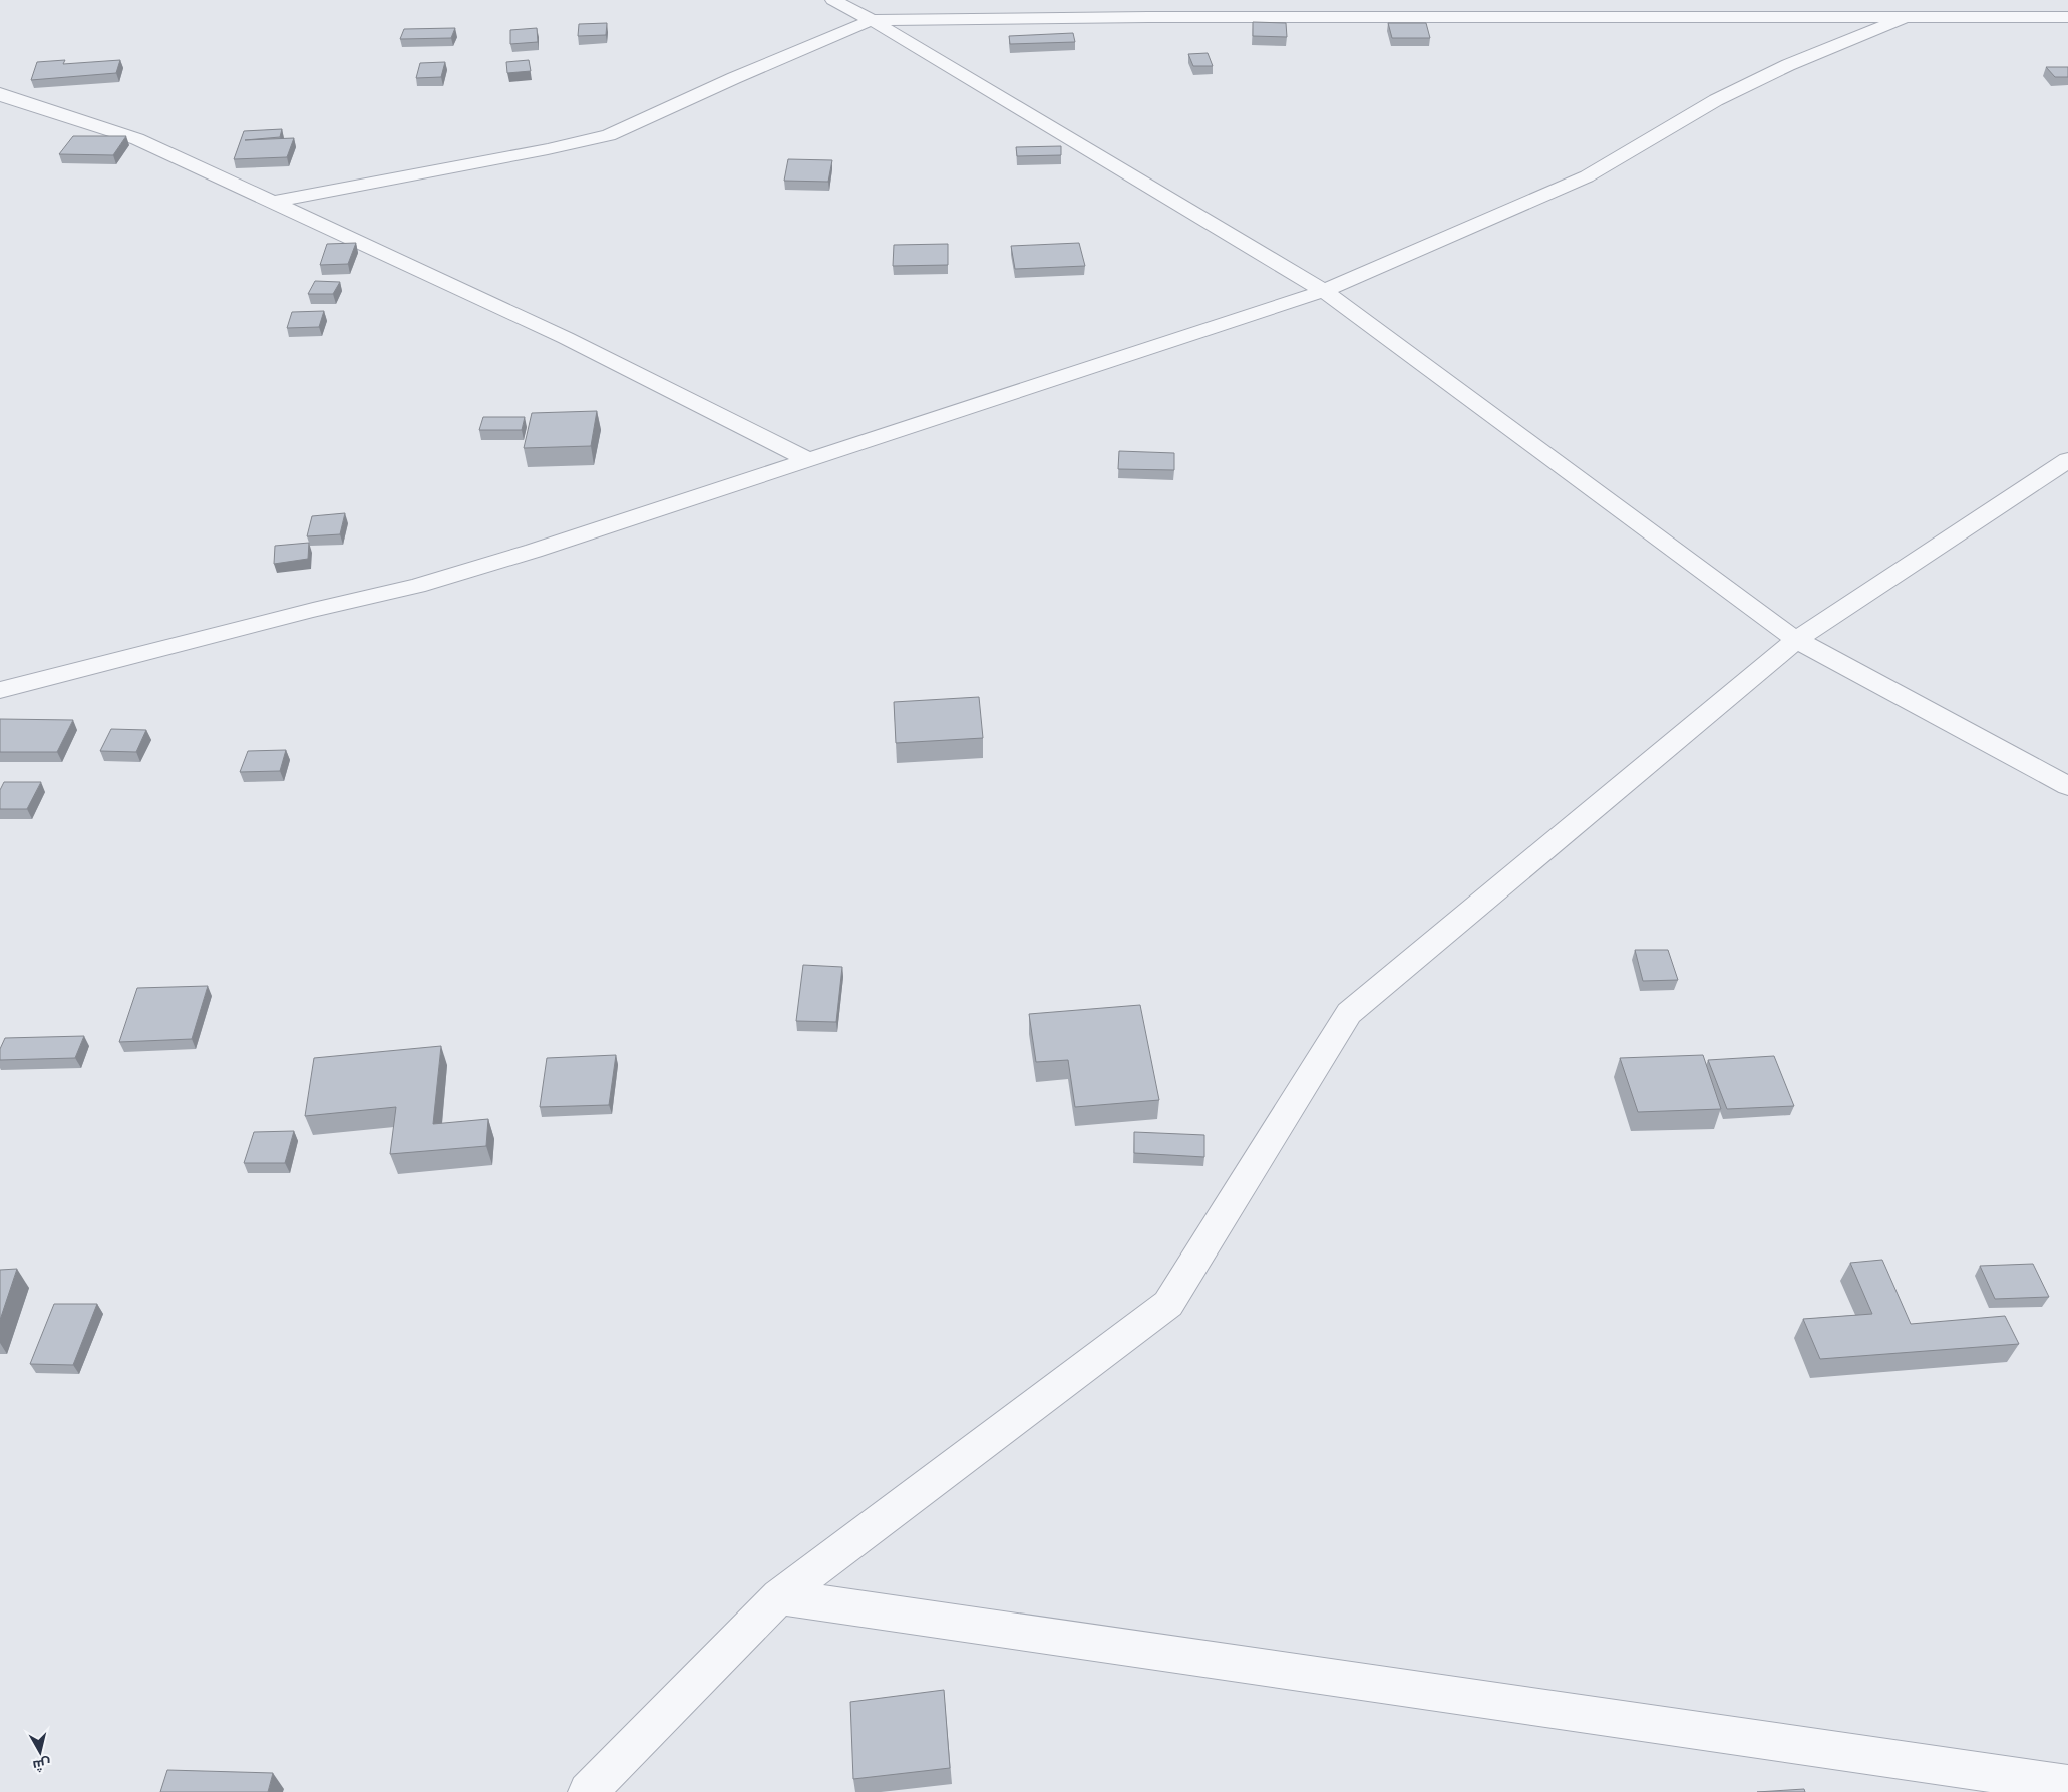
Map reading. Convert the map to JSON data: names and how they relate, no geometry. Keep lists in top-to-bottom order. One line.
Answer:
{"north":"bottom"}
